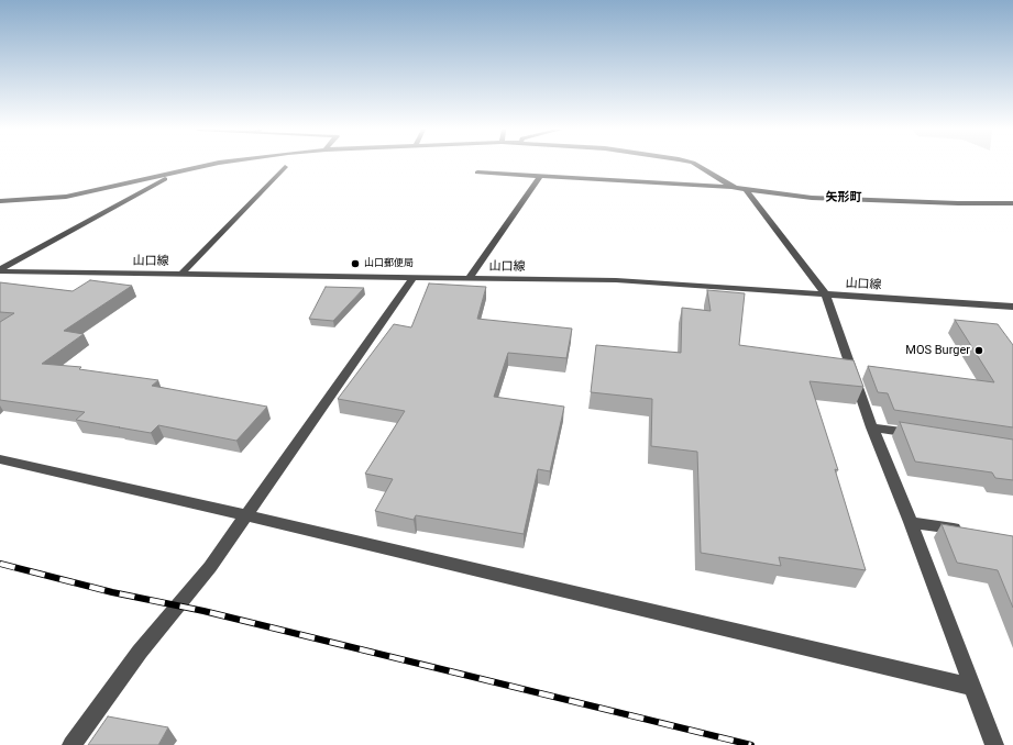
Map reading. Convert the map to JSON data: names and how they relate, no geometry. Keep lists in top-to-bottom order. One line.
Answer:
{"streets":{"street":["山口線"]},"districts":["矢形町"],"places":["山口郵便局","MOS Burger"]}
